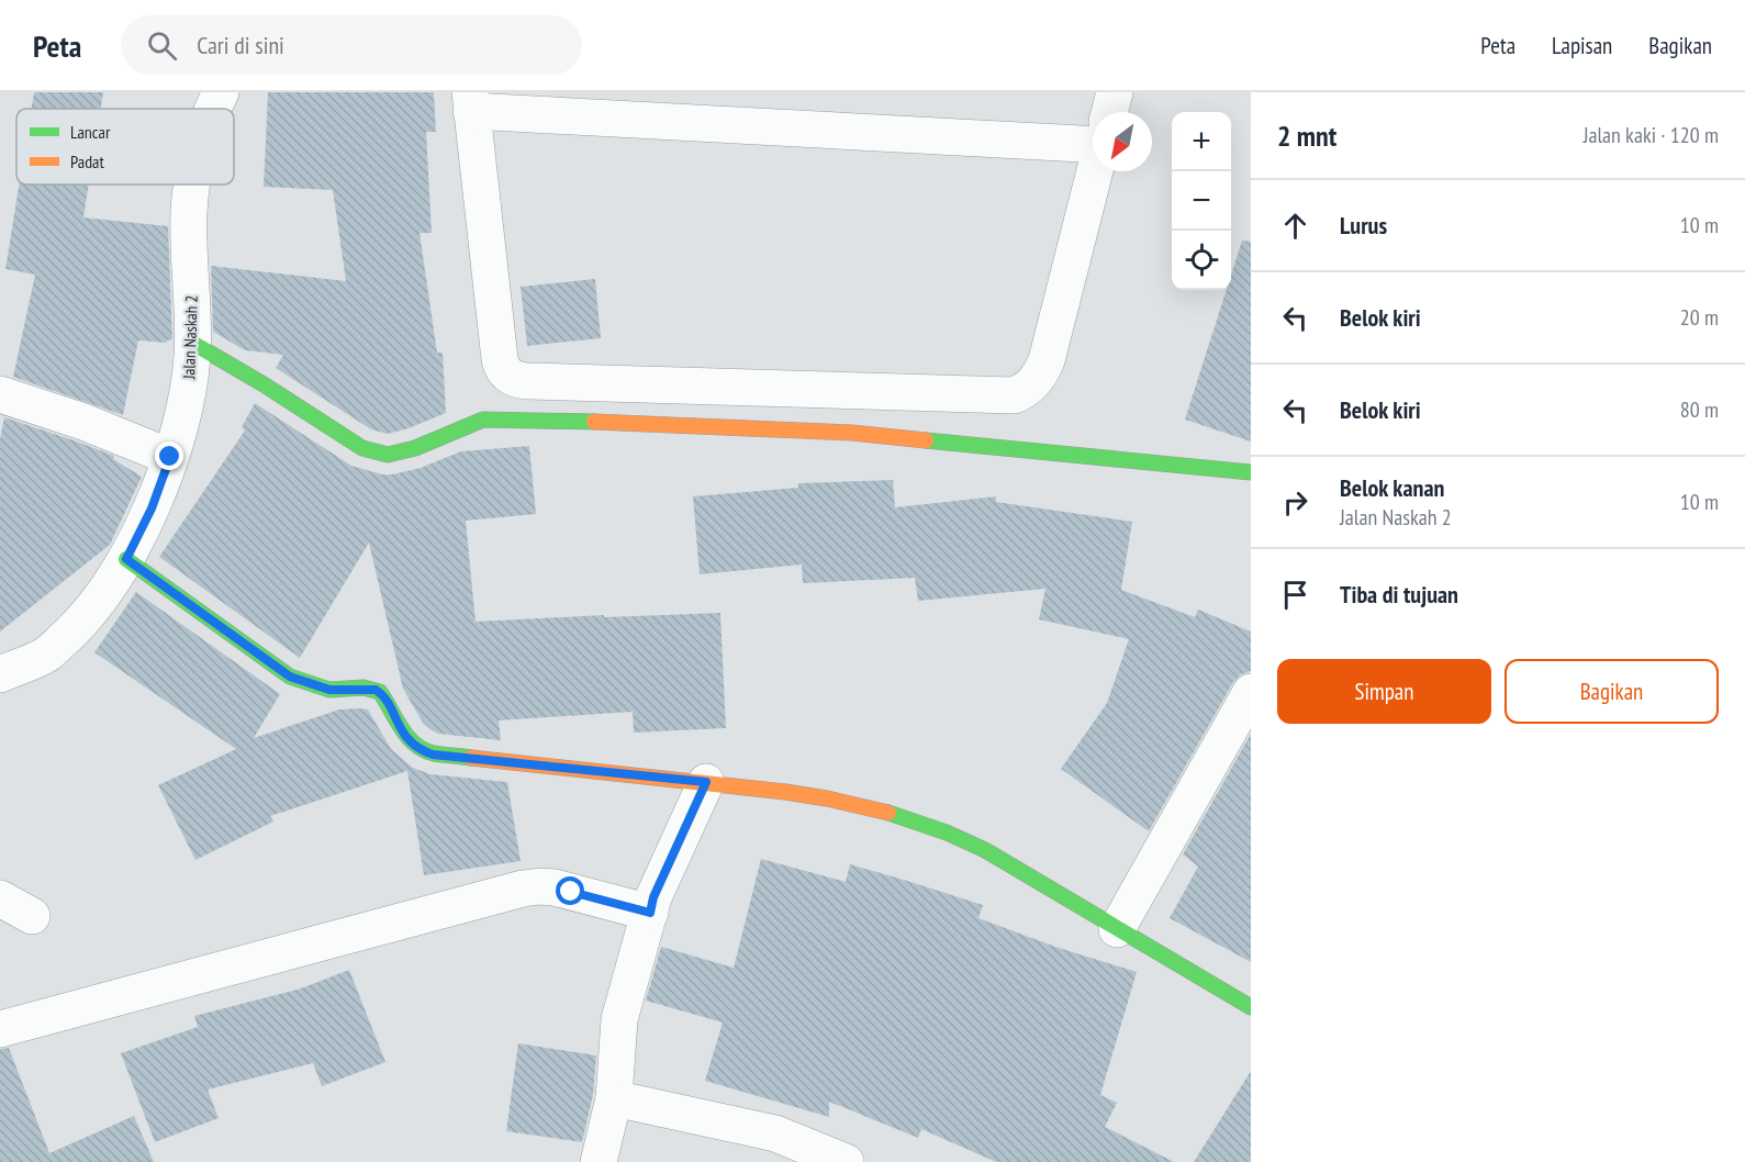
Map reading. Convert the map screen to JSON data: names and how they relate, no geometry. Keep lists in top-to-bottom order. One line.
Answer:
{"streets":{"street":["Jalan Naskah 2"]},"legend":["Lancar","Padat"],"north":"bottom left","page":{"header":"Peta","search":"Cari di sini","nav":["Peta","Lapisan","Bagikan"],"heading":["2 mnt","Jalan kaki · 120 m"],"map_buttons":["+","−"],"list":[["Lurus","10 m"],["Belok kiri","20 m"],["Belok kiri","80 m"],["Belok kanan","Jalan Naskah 2","10 m"],"Tiba di tujuan"],"buttons":["Simpan","Bagikan"]}}
